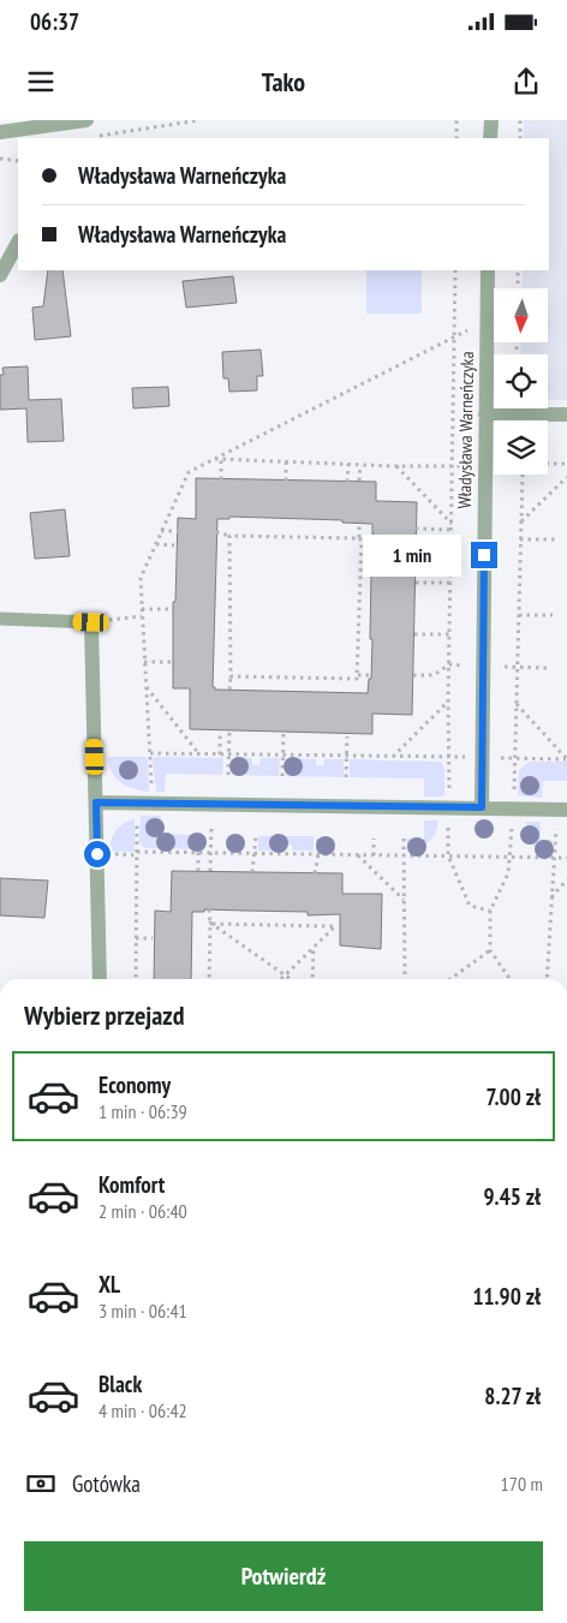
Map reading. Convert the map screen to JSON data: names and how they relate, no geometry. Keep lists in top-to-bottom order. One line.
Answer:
{"streets":{"street":["Władysława Warneńczyka"]},"north":"bottom","page":{"status":"06:37","header":"Tako","banner":["Władysława Warneńczyka","Władysława Warneńczyka"],"bubble":"1 min","heading":"Wybierz przejazd","list":[{"name":"Economy","note":"1 min · 06:39","value":"7.00 zł"},{"name":"Komfort","note":"2 min · 06:40","value":"9.45 zł"},{"name":"XL","note":"3 min · 06:41","value":"11.90 zł"},{"name":"Black","note":"4 min · 06:42","value":"8.27 zł"}],"pay":["Gotówka","170 m"],"buttons":"Potwierdź"}}
